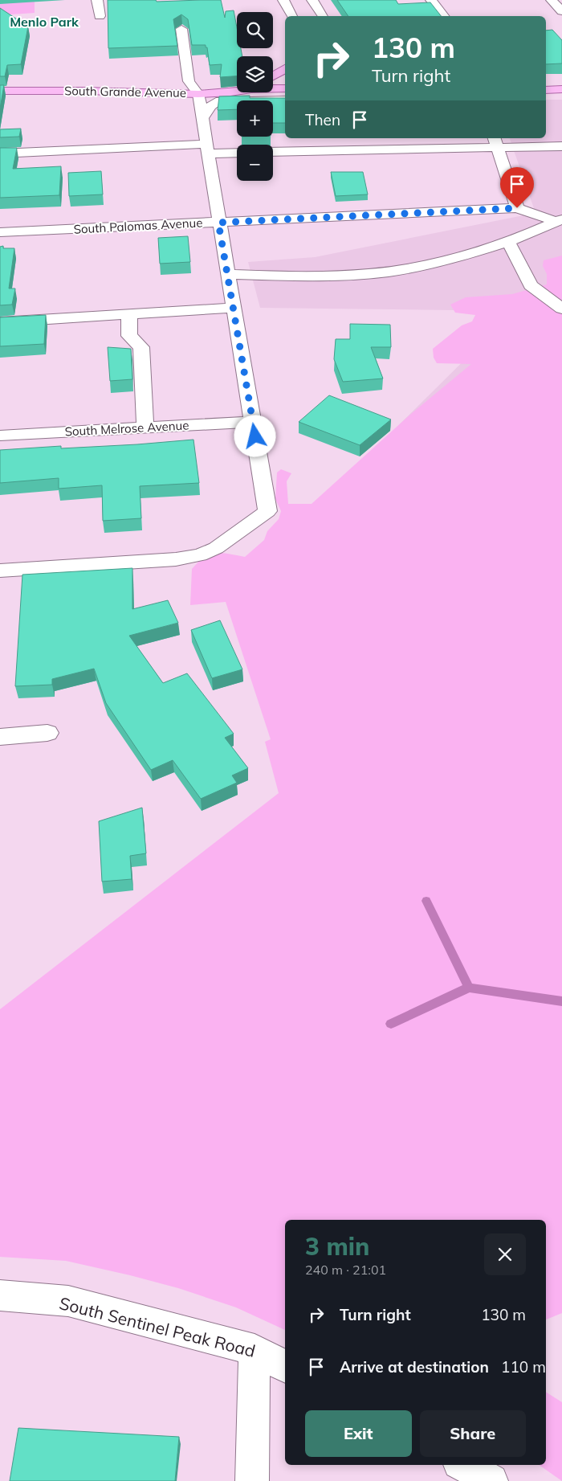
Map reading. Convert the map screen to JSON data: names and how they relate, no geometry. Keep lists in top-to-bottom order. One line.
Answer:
{"streets":{"main road":["South Grande Avenue"],"street":["South Palomas Avenue","South Melrose Avenue","South Sentinel Peak Road"]},"districts":["Menlo Park"],"page":{"map_buttons":["+","−"],"turn":["130 m","Turn right"],"then":"Then","heading":["3 min","240 m · 21:01"],"list":[{"name":"Turn right","value":"130 m"},{"name":"Arrive at destination","value":"110 m"}],"buttons":["Exit","Share"]}}
